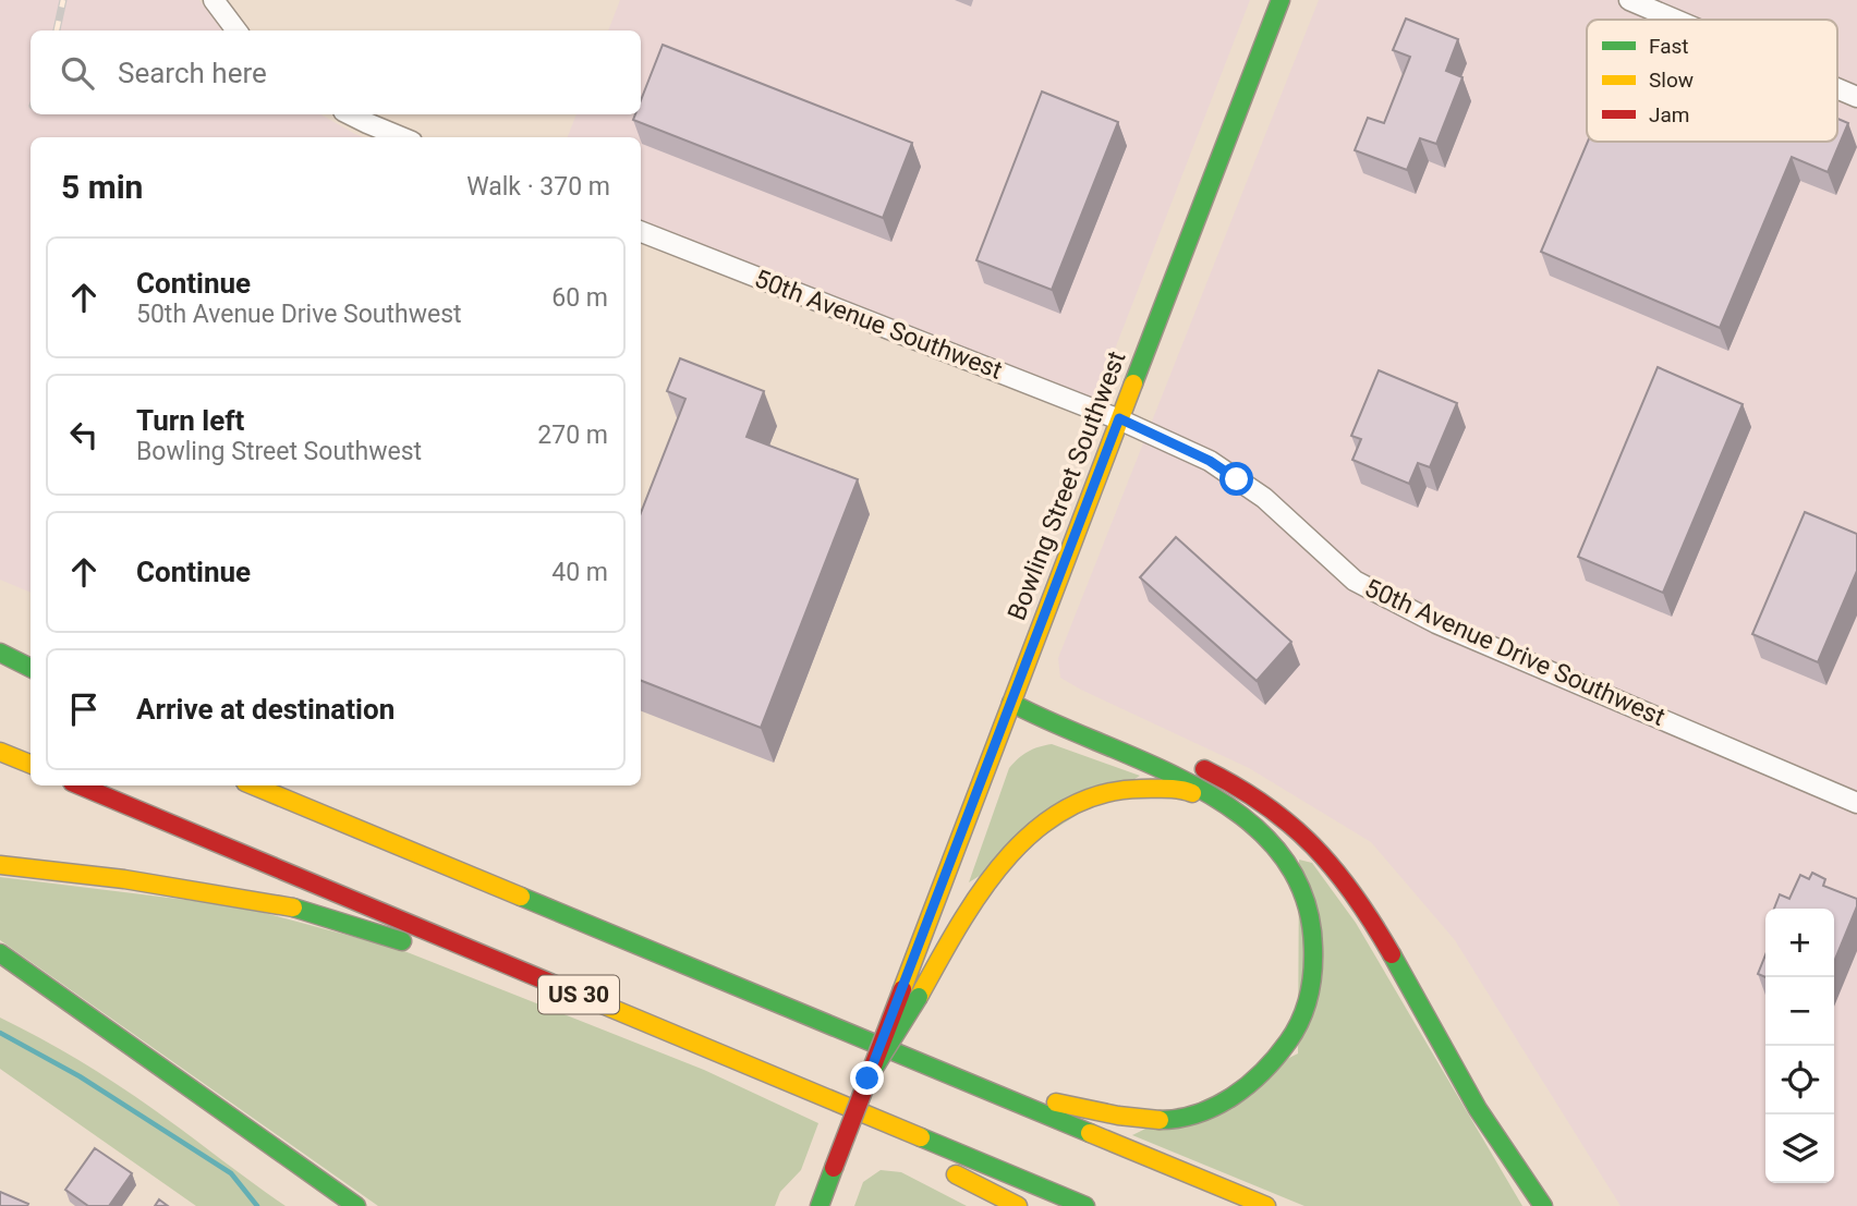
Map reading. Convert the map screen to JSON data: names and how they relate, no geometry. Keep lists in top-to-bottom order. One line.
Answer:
{"streets":{"main road":["Bowling Street Southwest","US 30"],"street":["50th Avenue Southwest","50th Avenue Drive Southwest"]},"crossings":[["50th Avenue Southwest","Bowling Street Southwest"],["50th Avenue Southwest","50th Avenue Drive Southwest"],["Bowling Street Southwest","50th Avenue Drive Southwest"]],"legend":["Fast","Slow","Jam"],"page":{"search":"Search here","heading":["5 min","Walk · 370 m"],"list":[["Continue","50th Avenue Drive Southwest","60 m"],["Turn left","Bowling Street Southwest","270 m"],["Continue","40 m"],"Arrive at destination"],"map_buttons":["+","−"]}}
